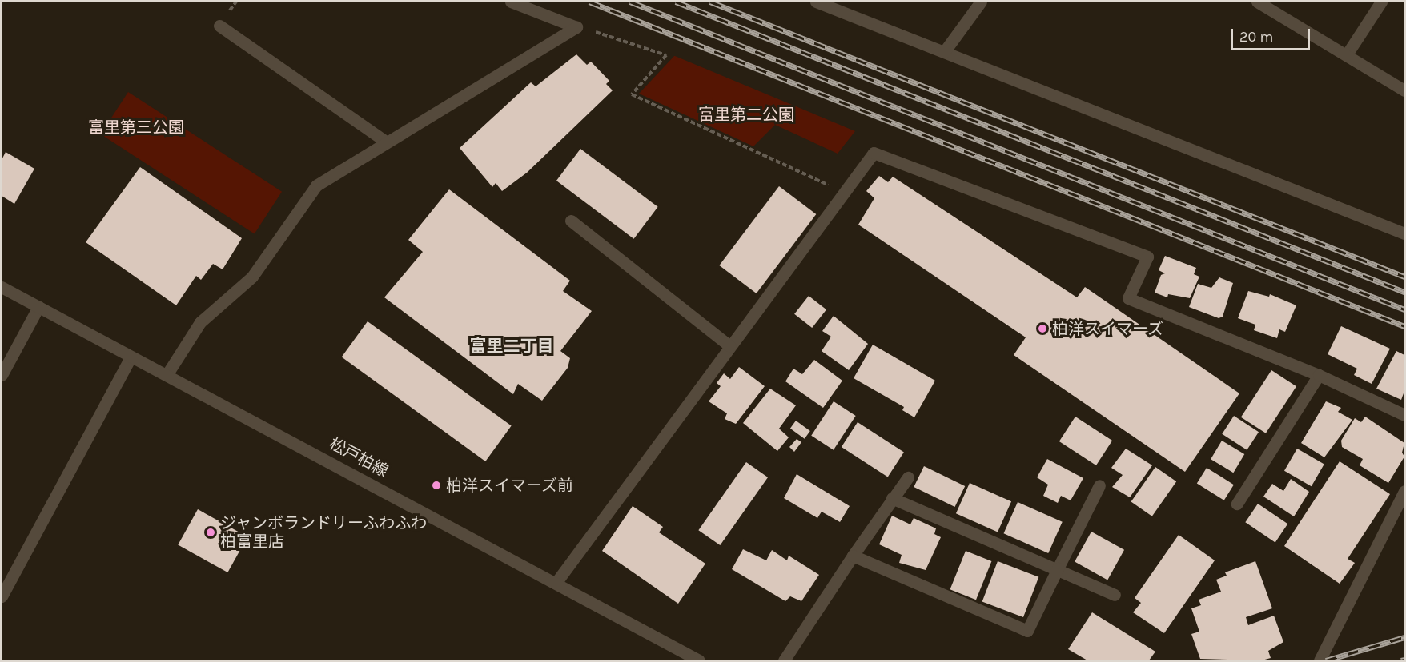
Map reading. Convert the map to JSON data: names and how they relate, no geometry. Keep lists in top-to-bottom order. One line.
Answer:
{"streets":{"street":["松戸柏線"]},"districts":["富里二丁目"],"parks":["富里第二公園","富里第三公園"],"places":["柏洋スイマーズ","柏洋スイマーズ前","ジャンボランドリーふわふわ 柏富里店"],"scale_bar":"20 m"}
